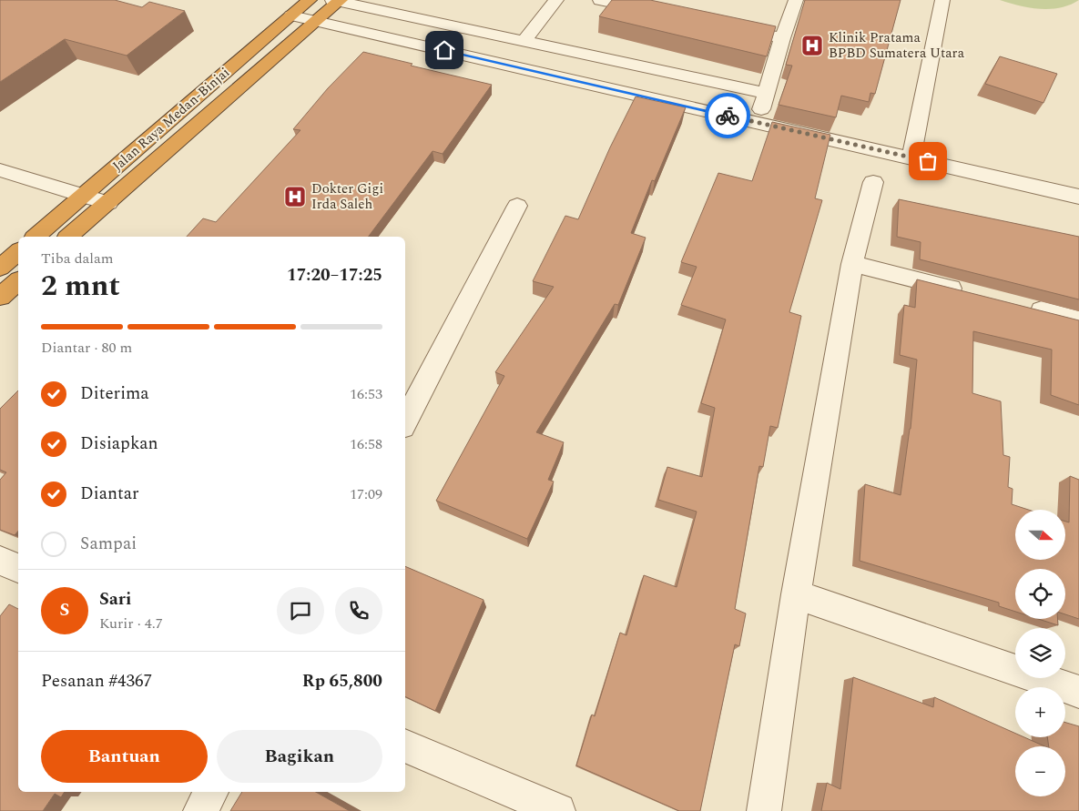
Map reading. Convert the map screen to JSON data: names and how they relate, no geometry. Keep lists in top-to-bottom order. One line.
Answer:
{"streets":{"highway":["Jalan Raya Medan-Binjai"]},"places":{"hospital":["Klinik Pratama BPBD Sumatera Utara","Dokter Gigi Irda Saleh"]},"north":"right","page":{"heading":["2 mnt","Tiba dalam","17:20–17:25"],"panel":["Sari","Kurir · 4.7","Pesanan #4367","Rp 65,800"],"bar":"Diantar · 80 m","list":[["Diterima","16:53"],["Disiapkan","16:58"],["Diantar","17:09"],"Sampai"],"map_buttons":["+","−"],"round":"S","buttons":["Bantuan","Bagikan"]}}
